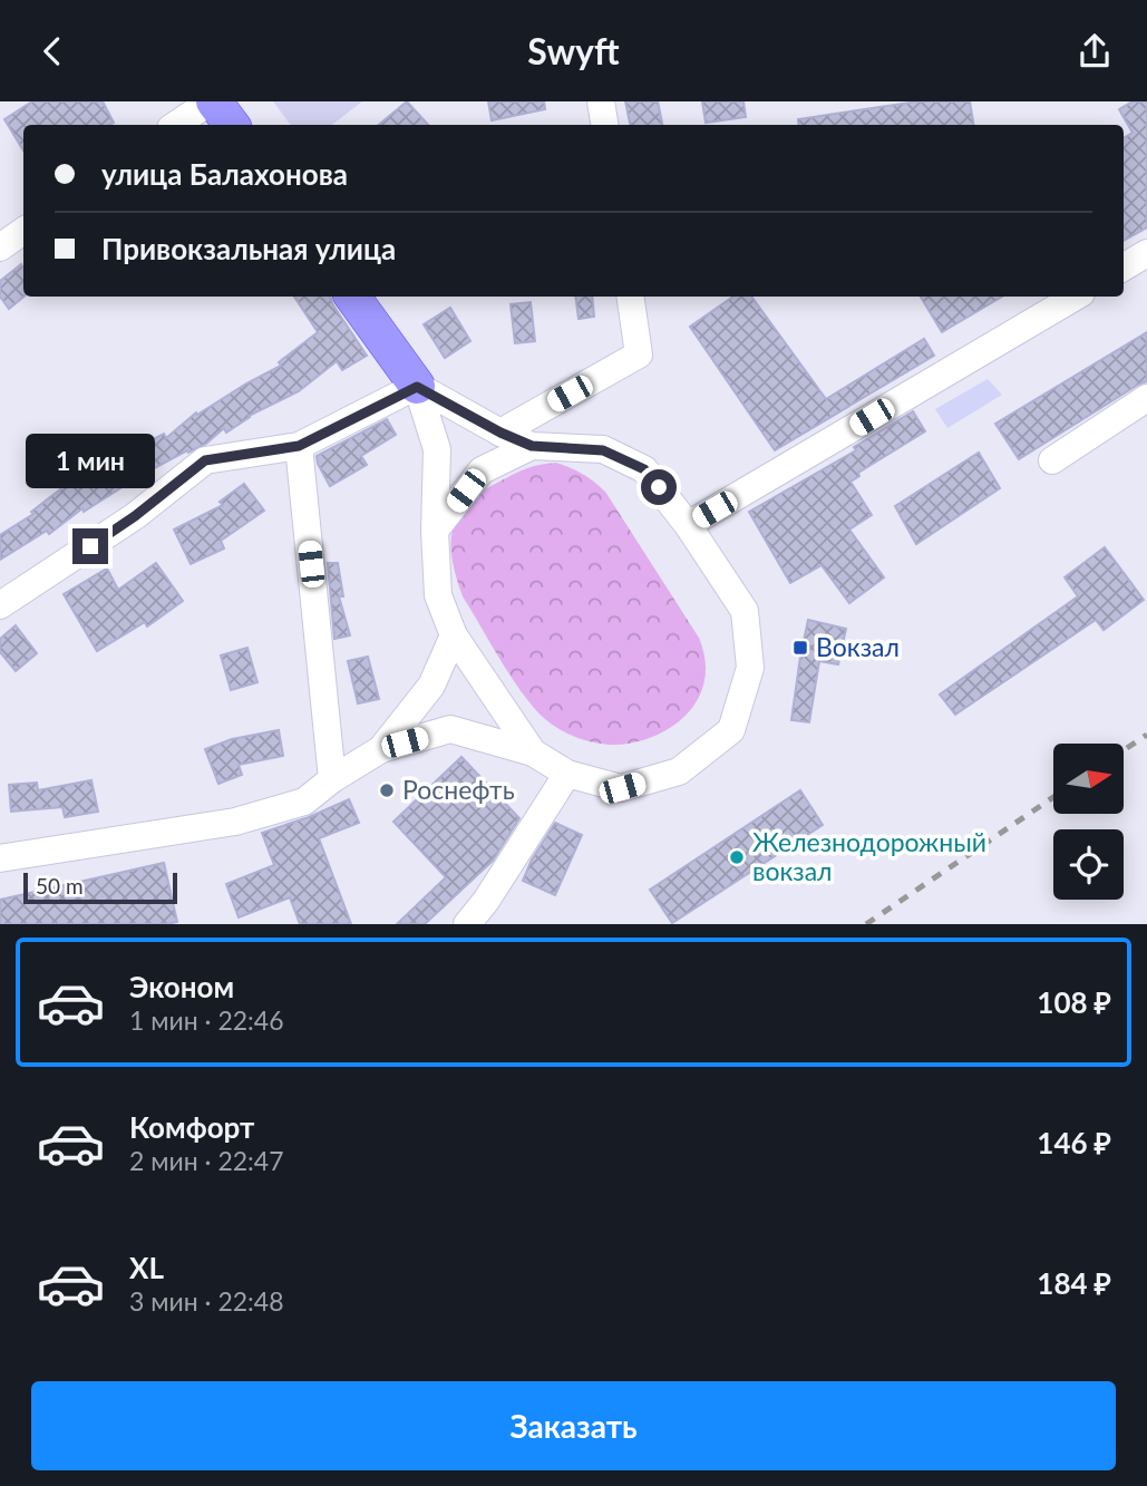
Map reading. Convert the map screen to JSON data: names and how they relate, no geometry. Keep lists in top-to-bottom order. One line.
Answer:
{"places":{"transit":["Вокзал"],"other":["Роснефть","Железнодорожный вокзал"]},"scale_bar":"50 m","north":"right","page":{"header":"Swyft","banner":["улица Балахонова","Привокзальная улица"],"bubble":"1 мин","scale":"50 m","list":[{"name":"Эконом","note":"1 мин · 22:46","value":"108 ₽"},{"name":"Комфорт","note":"2 мин · 22:47","value":"146 ₽"},{"name":"XL","note":"3 мин · 22:48","value":"184 ₽"}],"buttons":"Заказать"}}
